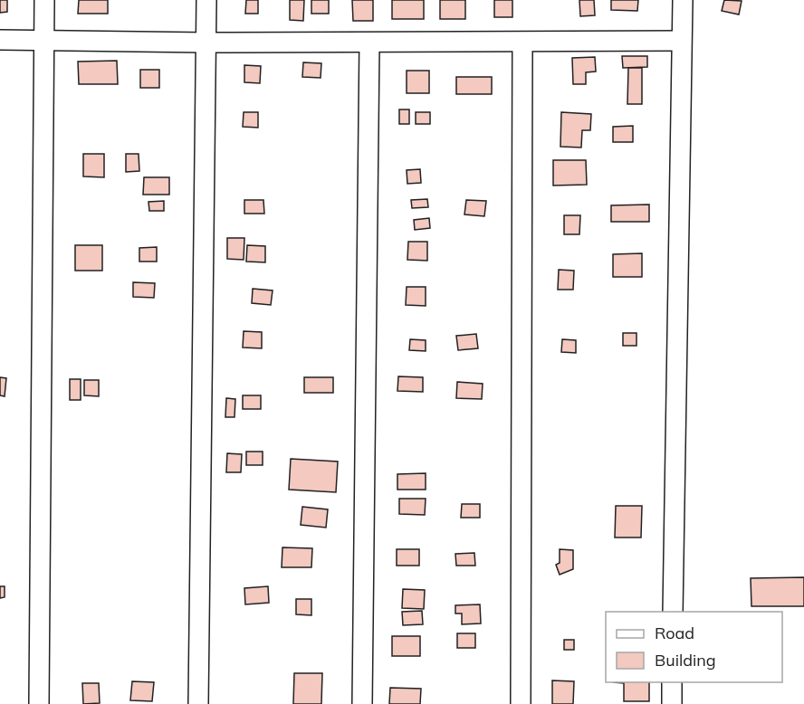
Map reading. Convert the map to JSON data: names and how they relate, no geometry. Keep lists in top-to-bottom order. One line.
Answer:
{"legend":["Road","Building"]}
